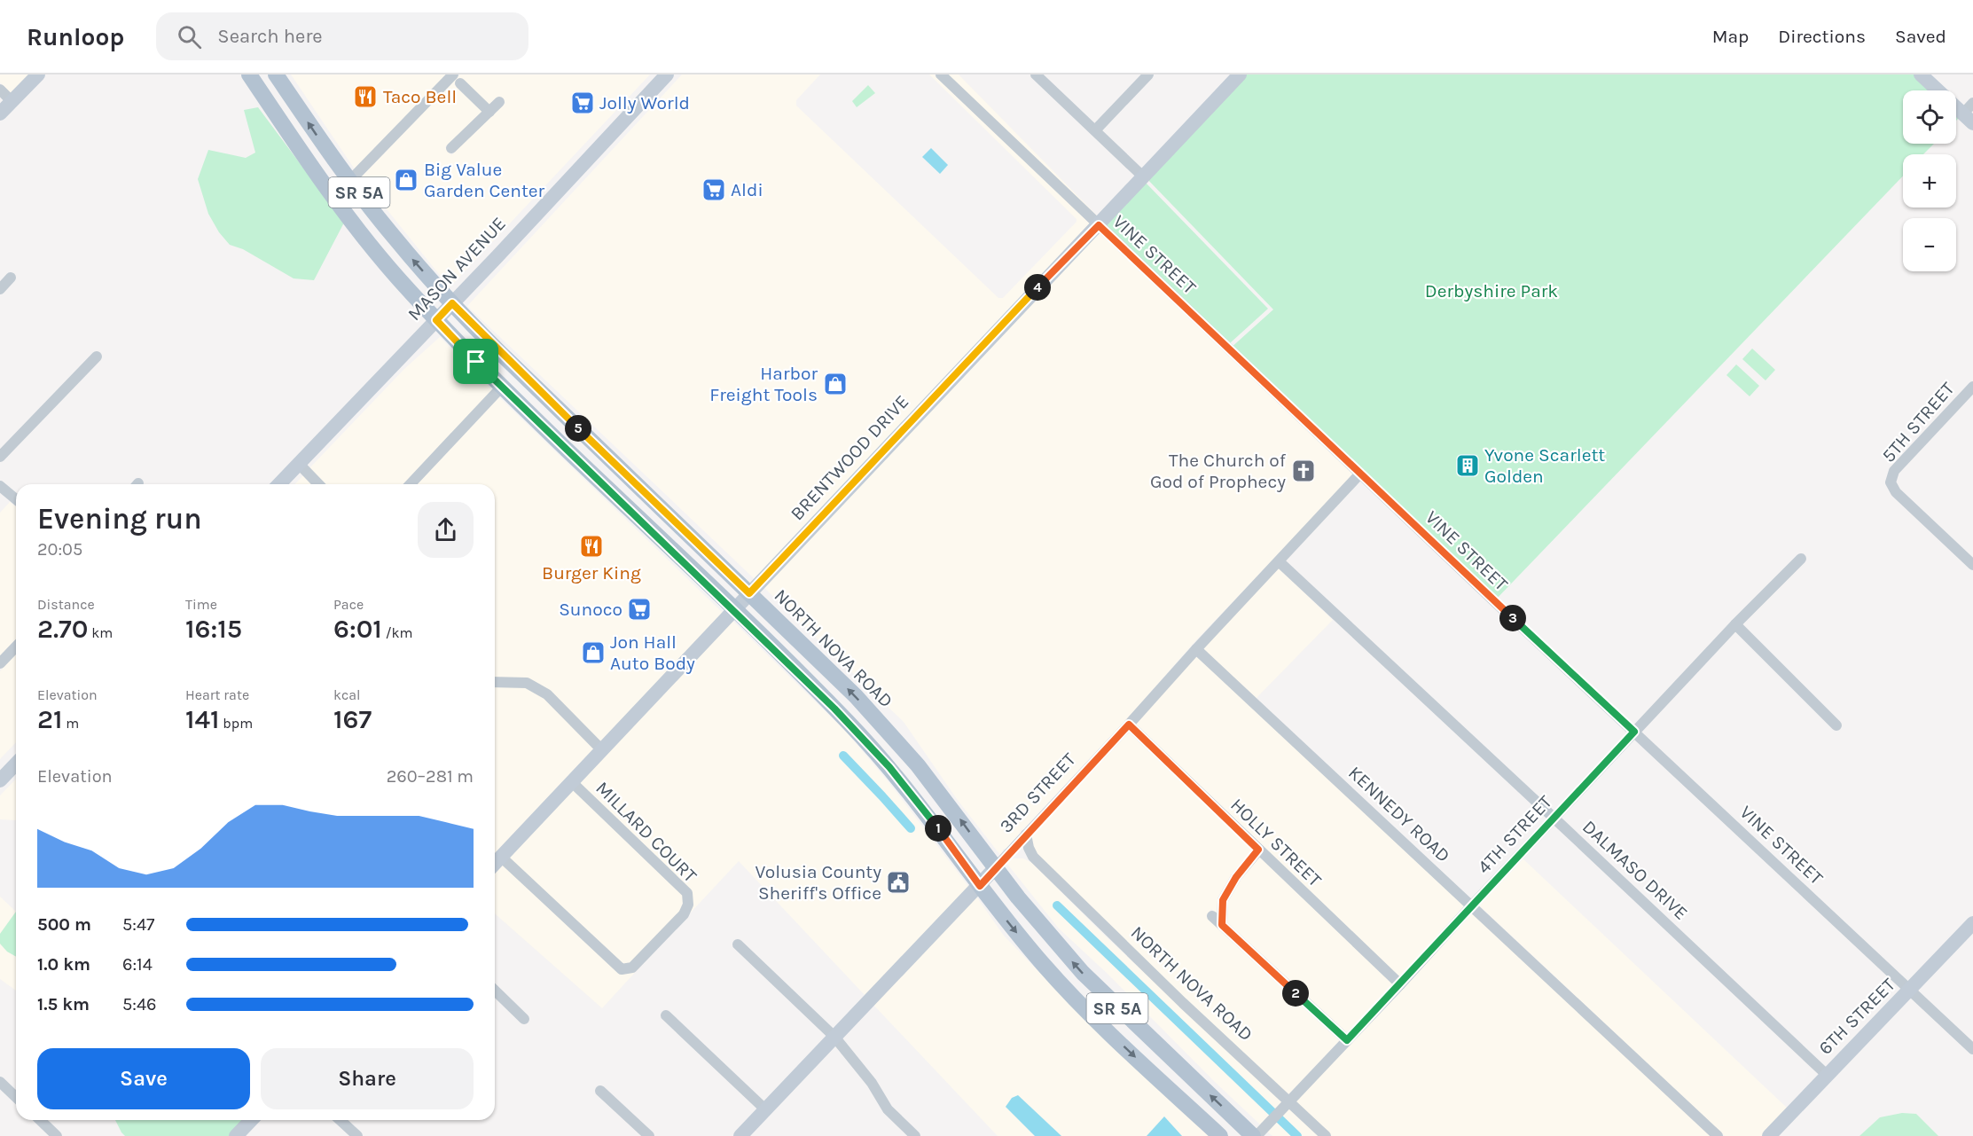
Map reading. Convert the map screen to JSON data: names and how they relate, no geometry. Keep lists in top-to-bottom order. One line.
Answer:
{"streets":{"main road":["SR 5A","NORTH NOVA ROAD"],"street":["VINE STREET","MASON AVENUE","5TH STREET","BRENTWOOD DRIVE","3RD STREET","KENNEDY ROAD","MILLARD COURT","4TH STREET","HOLLY STREET","DALMASO DRIVE","6TH STREET"]},"crossings":[["SR 5A","MASON AVENUE"],["SR 5A","BRENTWOOD DRIVE"],["SR 5A","3RD STREET"],["VINE STREET","BRENTWOOD DRIVE"],["VINE STREET","3RD STREET"],["VINE STREET","4TH STREET"],["VINE STREET","6TH STREET"],["MASON AVENUE","NORTH NOVA ROAD"],["BRENTWOOD DRIVE","NORTH NOVA ROAD"],["BRENTWOOD DRIVE","MILLARD COURT"],["NORTH NOVA ROAD","3RD STREET"],["NORTH NOVA ROAD","4TH STREET"],["3RD STREET","KENNEDY ROAD"],["3RD STREET","HOLLY STREET"],["3RD STREET","DALMASO DRIVE"],["KENNEDY ROAD","4TH STREET"],["4TH STREET","HOLLY STREET"],["4TH STREET","DALMASO DRIVE"],["DALMASO DRIVE","6TH STREET"]],"parks":["Derbyshire Park"],"places":{"restaurant":["Taco Bell","Burger King"],"supermarket":["Jolly World","Aldi","Sunoco"],"shop":["Big Value Garden Center","Harbor Freight Tools","Jon Hall Auto Body"],"building":["Yvone Scarlett Golden"],"church":["The Church of God of Prophecy"],"public building":["Volusia County Sheriff's Office"]},"page":{"header":"Runloop","search":"Search here","nav":["Map","Directions","Saved"],"map_buttons":["+","−"],"pins":["4","5","3","1","2"],"heading":["Evening run","20:05"],"stats":[["Distance","2.70 km"],["Time","16:15"],["Pace","6:01 /km"],["Elevation","21 m"],["Heart rate","141 bpm"],["kcal","167"]],"chart":["Elevation","260–281 m"],"list":[{"name":"500 m","note":"5:47"},{"name":"1.0 km","note":"6:14"},{"name":"1.5 km","note":"5:46"}],"buttons":["Save","Share"]}}
